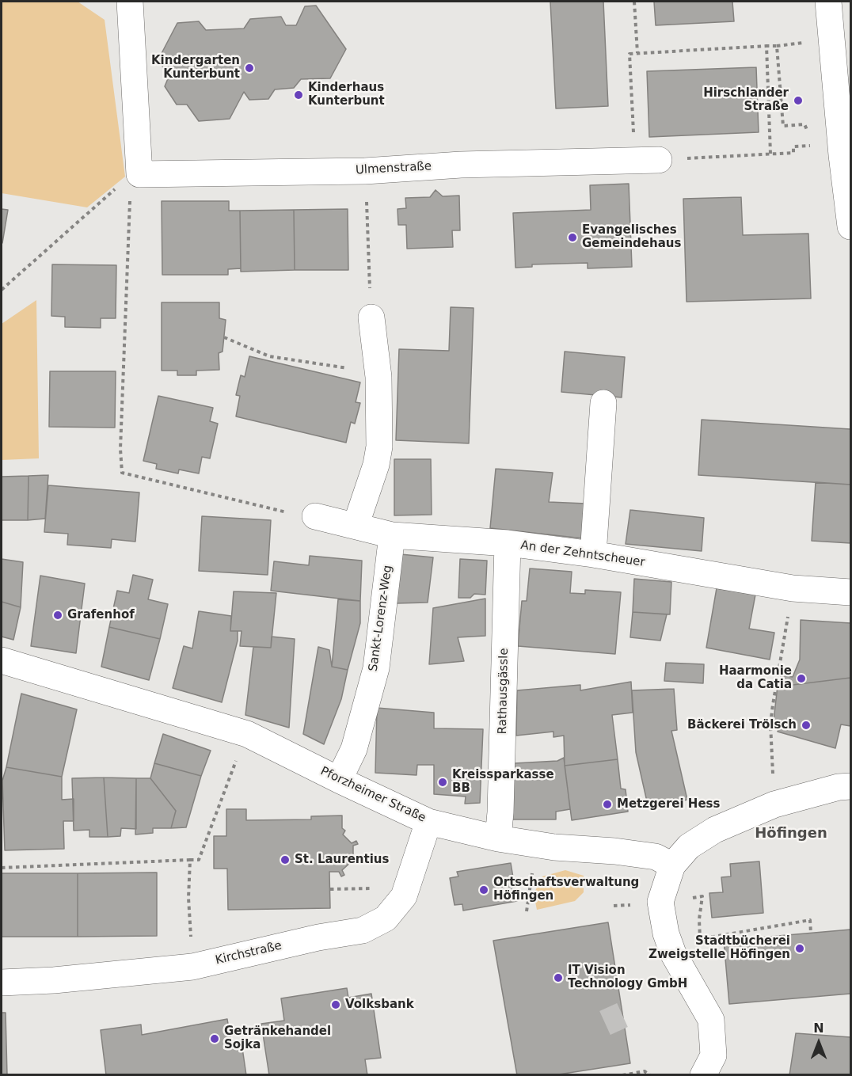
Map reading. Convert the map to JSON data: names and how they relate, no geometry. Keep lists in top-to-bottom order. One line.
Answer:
{"streets":{"street":["Ulmenstraße","An der Zehntscheuer","Sankt-Lorenz-Weg","Rathausgässle","Pforzheimer Straße","Kirchstraße"]},"crossings":[["An der Zehntscheuer","Sankt-Lorenz-Weg"],["An der Zehntscheuer","Rathausgässle"],["Sankt-Lorenz-Weg","Pforzheimer Straße"],["Rathausgässle","Pforzheimer Straße"],["Pforzheimer Straße","Kirchstraße"]],"districts":["Höfingen"],"places":["Kindergarten Kunterbunt","Kinderhaus Kunterbunt","Hirschlander Straße","Evangelisches Gemeindehaus","Grafenhof","Haarmonie da Catia","Bäckerei Trölsch","Kreissparkasse BB","Metzgerei Hess","St. Laurentius","Ortschaftsverwaltung Höfingen","Stadtbücherei Zweigstelle Höfingen","IT Vision Technology GmbH","Volksbank","Getränkehandel Sojka"],"north":"top"}
